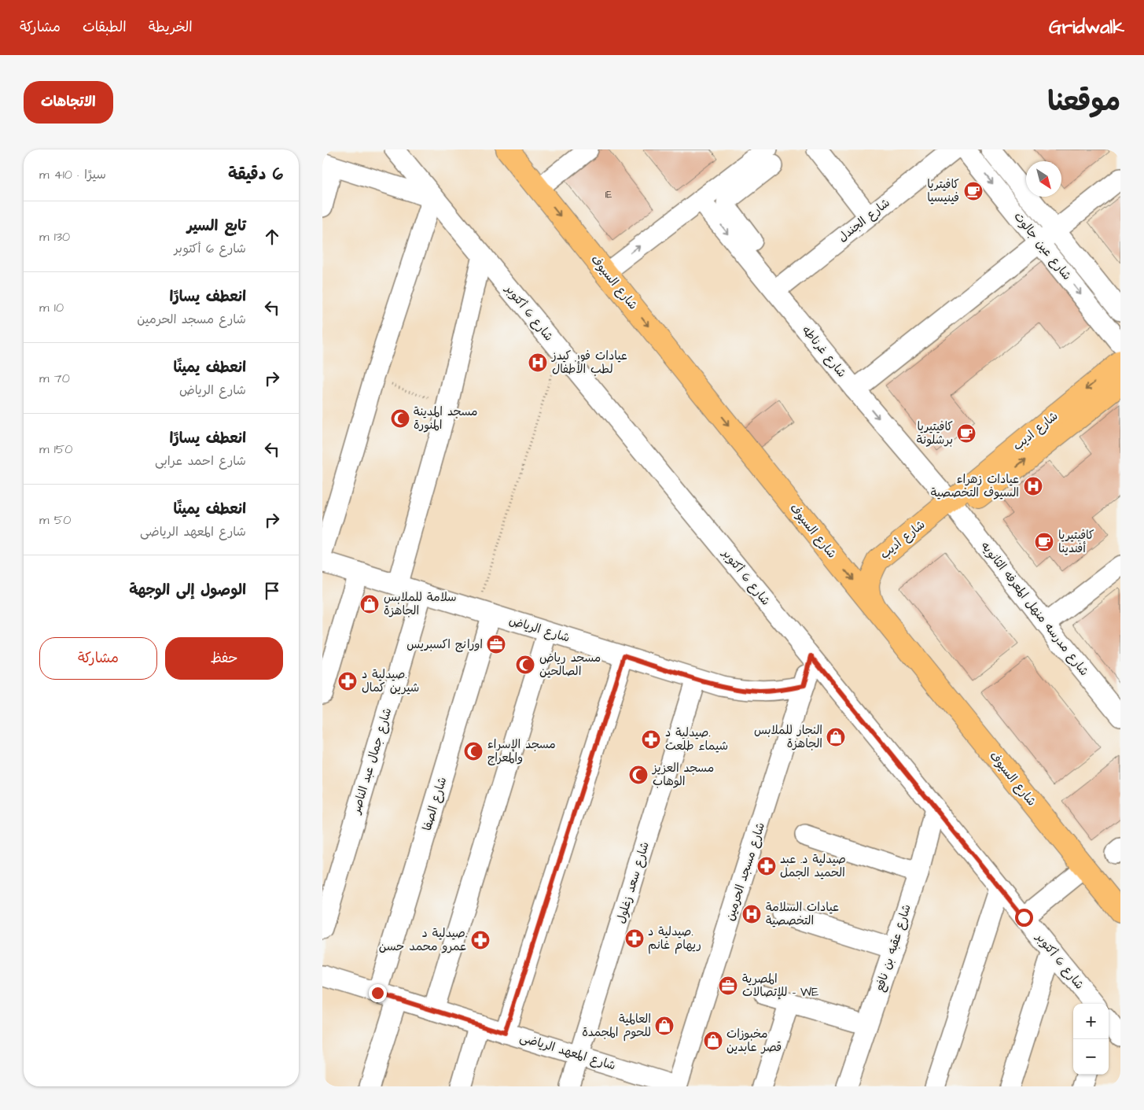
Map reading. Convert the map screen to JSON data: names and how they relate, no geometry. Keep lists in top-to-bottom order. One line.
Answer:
{"streets":{"main road":["شارع السيوف","شارع اديب","شارع أديب"],"street":["شارع الجندل","شارع عين جالوت","شارع 6 أكتوبر","شارع غرناطه","شارع مدرسه منهل المعرفه الثانويه","شارع الرياض","شارع جمال عبد الناصر","شارع الصفا","شارع مسجد الحرمين","شارع سعد زغلول","شارع عقبه بن نافع","شارع المعهد الرياضى"]},"crossings":[["شارع الجندل","شارع غرناطه"],["شارع السيوف","شارع أديب"],["شارع 6 أكتوبر","شارع مسجد الحرمين"],["شارع 6 أكتوبر","شارع عقبه بن نافع"],["شارع غرناطه","شارع اديب"],["شارع غرناطه","شارع أديب"],["شارع غرناطه","شارع مدرسه منهل المعرفه الثانويه"],["شارع اديب","شارع أديب"],["شارع اديب","شارع مدرسه منهل المعرفه الثانويه"],["شارع أديب","شارع مدرسه منهل المعرفه الثانويه"],["شارع الرياض","شارع جمال عبد الناصر"],["شارع الرياض","شارع الصفا"],["شارع الرياض","شارع مسجد الحرمين"],["شارع الرياض","شارع سعد زغلول"],["شارع الصفا","شارع المعهد الرياضى"],["شارع مسجد الحرمين","شارع المعهد الرياضى"],["شارع سعد زغلول","شارع المعهد الرياضى"]],"one_way":["شارع السيوف"],"places":{"cafe":["كافيتريا فينيسيا","كافيتيريا برشلونة","كافيتيريا أفندينا"],"hospital":["عيادات فور كيدز لطب الأطفال","عيادات زهراء السيوف التخصصية","عيادات السلامة التخصصية"],"mosque":["مسجد المدينة المنورة","مسجد رياض الصالحين","مسجد الإسراء والمعراج","مسجد العزيز الوهاب"],"shop":["سلامة للملابس الجاهزة","النجار للملابس الجاهزة","العالمية للحوم المجمدة","مخبوزات قصر عابدين"],"office":["اورانج اكسبريس","المصرية للإتصالات - WE"],"pharmacy":["صيدلية د. شيرين كمال","صيدلية د. شيماء طلعت","صيدلية د. عبد الحميد الجمل","صيدلية د. ريهام غانم","صيدلية د. عمرو محمد حسن"]},"house_numbers":["1E"],"north":"bottom right","page":{"header":"Gridwalk","nav":["الخريطة","الطبقات","مشاركة"],"title":"موقعنا","buttons":["الاتجاهات",["حفظ","مشاركة"]],"heading":["6 دقيقة","سيرًا · 410 m"],"list":[["تابع السير","شارع 6 أكتوبر","130 m"],["انعطف يسارًا","شارع مسجد الحرمين","10 m"],["انعطف يمينًا","شارع الرياض","70 m"],["انعطف يسارًا","شارع احمد عرابى","150 m"],["انعطف يمينًا","شارع المعهد الرياضى","50 m"],"الوصول إلى الوجهة"],"map_buttons":["+","−"]}}
